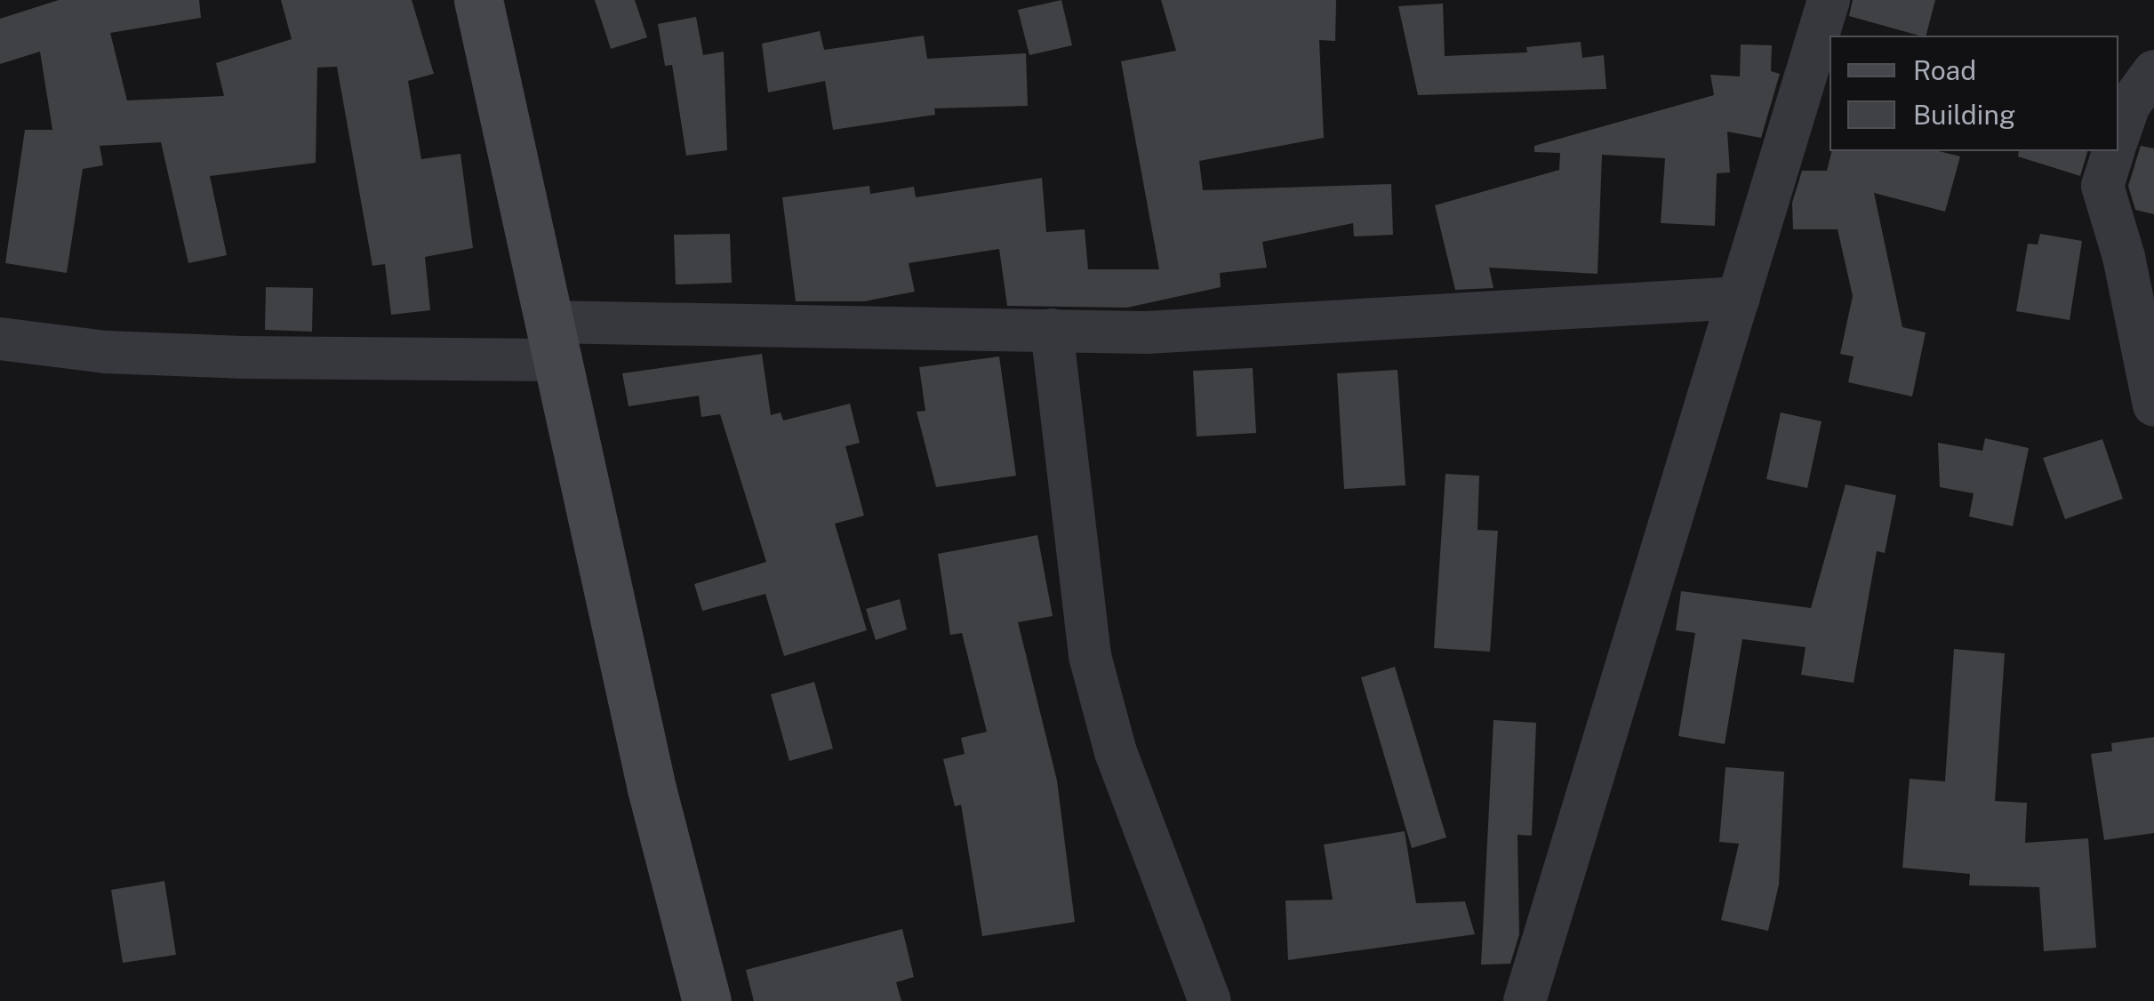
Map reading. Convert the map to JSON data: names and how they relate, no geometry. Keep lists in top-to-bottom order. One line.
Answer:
{"legend":["Road","Building"]}
